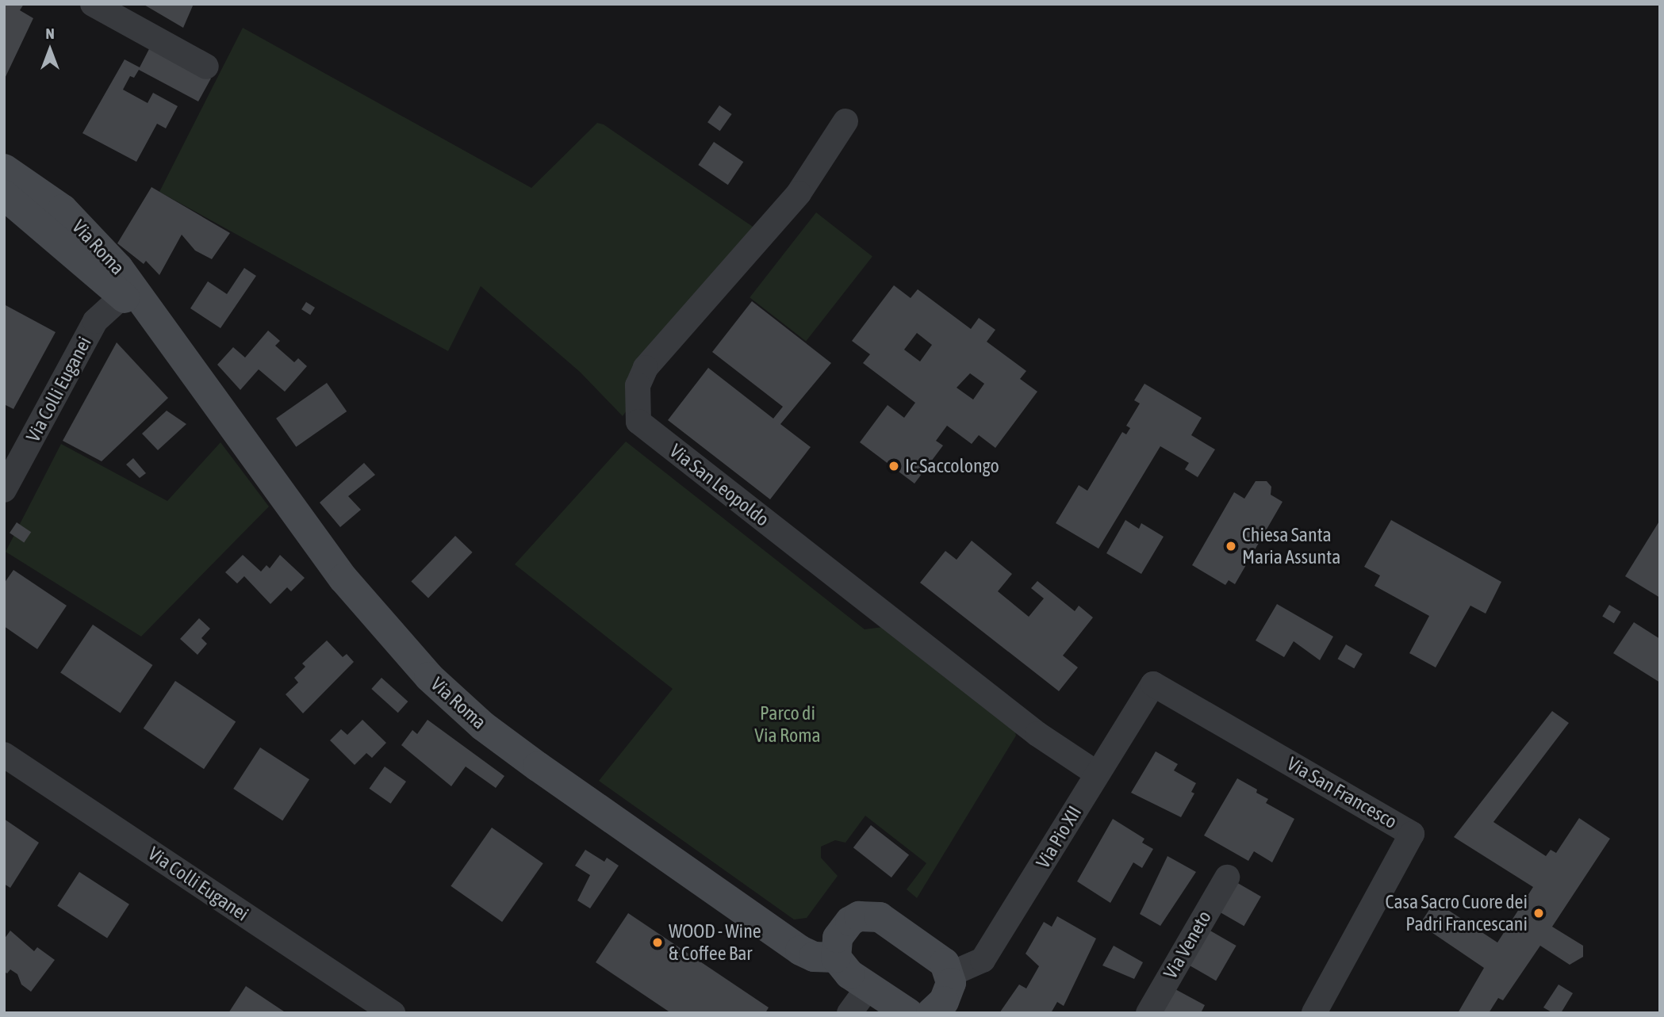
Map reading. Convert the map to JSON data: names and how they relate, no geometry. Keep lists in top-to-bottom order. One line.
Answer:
{"streets":{"main road":["Via Roma"],"street":["Via Colli Euganei","Via San Leopoldo","Via San Francesco","Via Pio XII","Via Veneto"]},"crossings":[["Via Roma","Via Colli Euganei"],["Via San Leopoldo","Via Pio XII"],["Via San Francesco","Via Pio XII"]],"parks":["Parco di Via Roma"],"places":["Ic Saccolongo","Chiesa Santa Maria Assunta","Casa Sacro Cuore dei Padri Francescani","WOOD - Wine & Coffee Bar"],"north":"top"}
